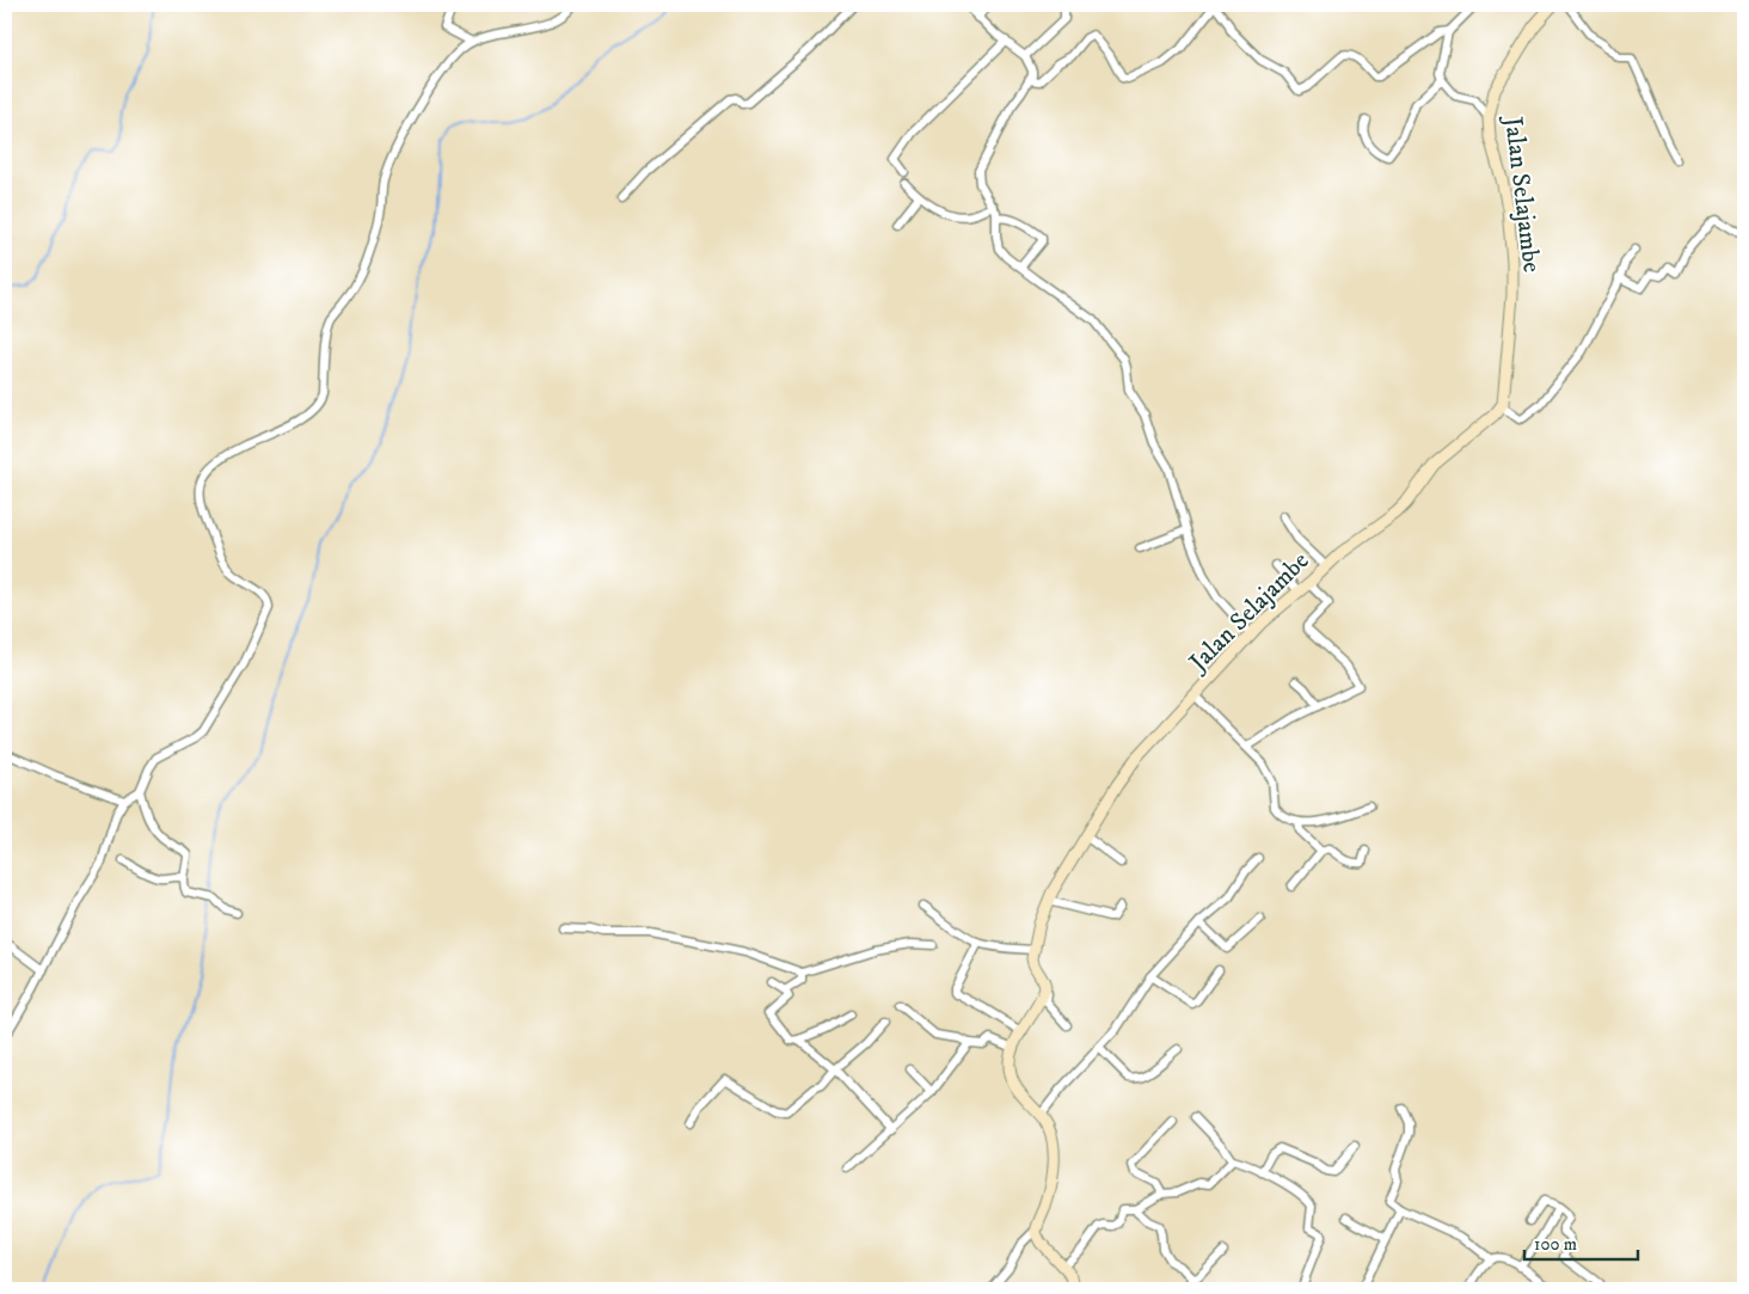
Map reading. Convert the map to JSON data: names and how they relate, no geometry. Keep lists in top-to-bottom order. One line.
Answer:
{"streets":{"street":["Jalan Selajambe"]},"scale_bar":"100 m"}
